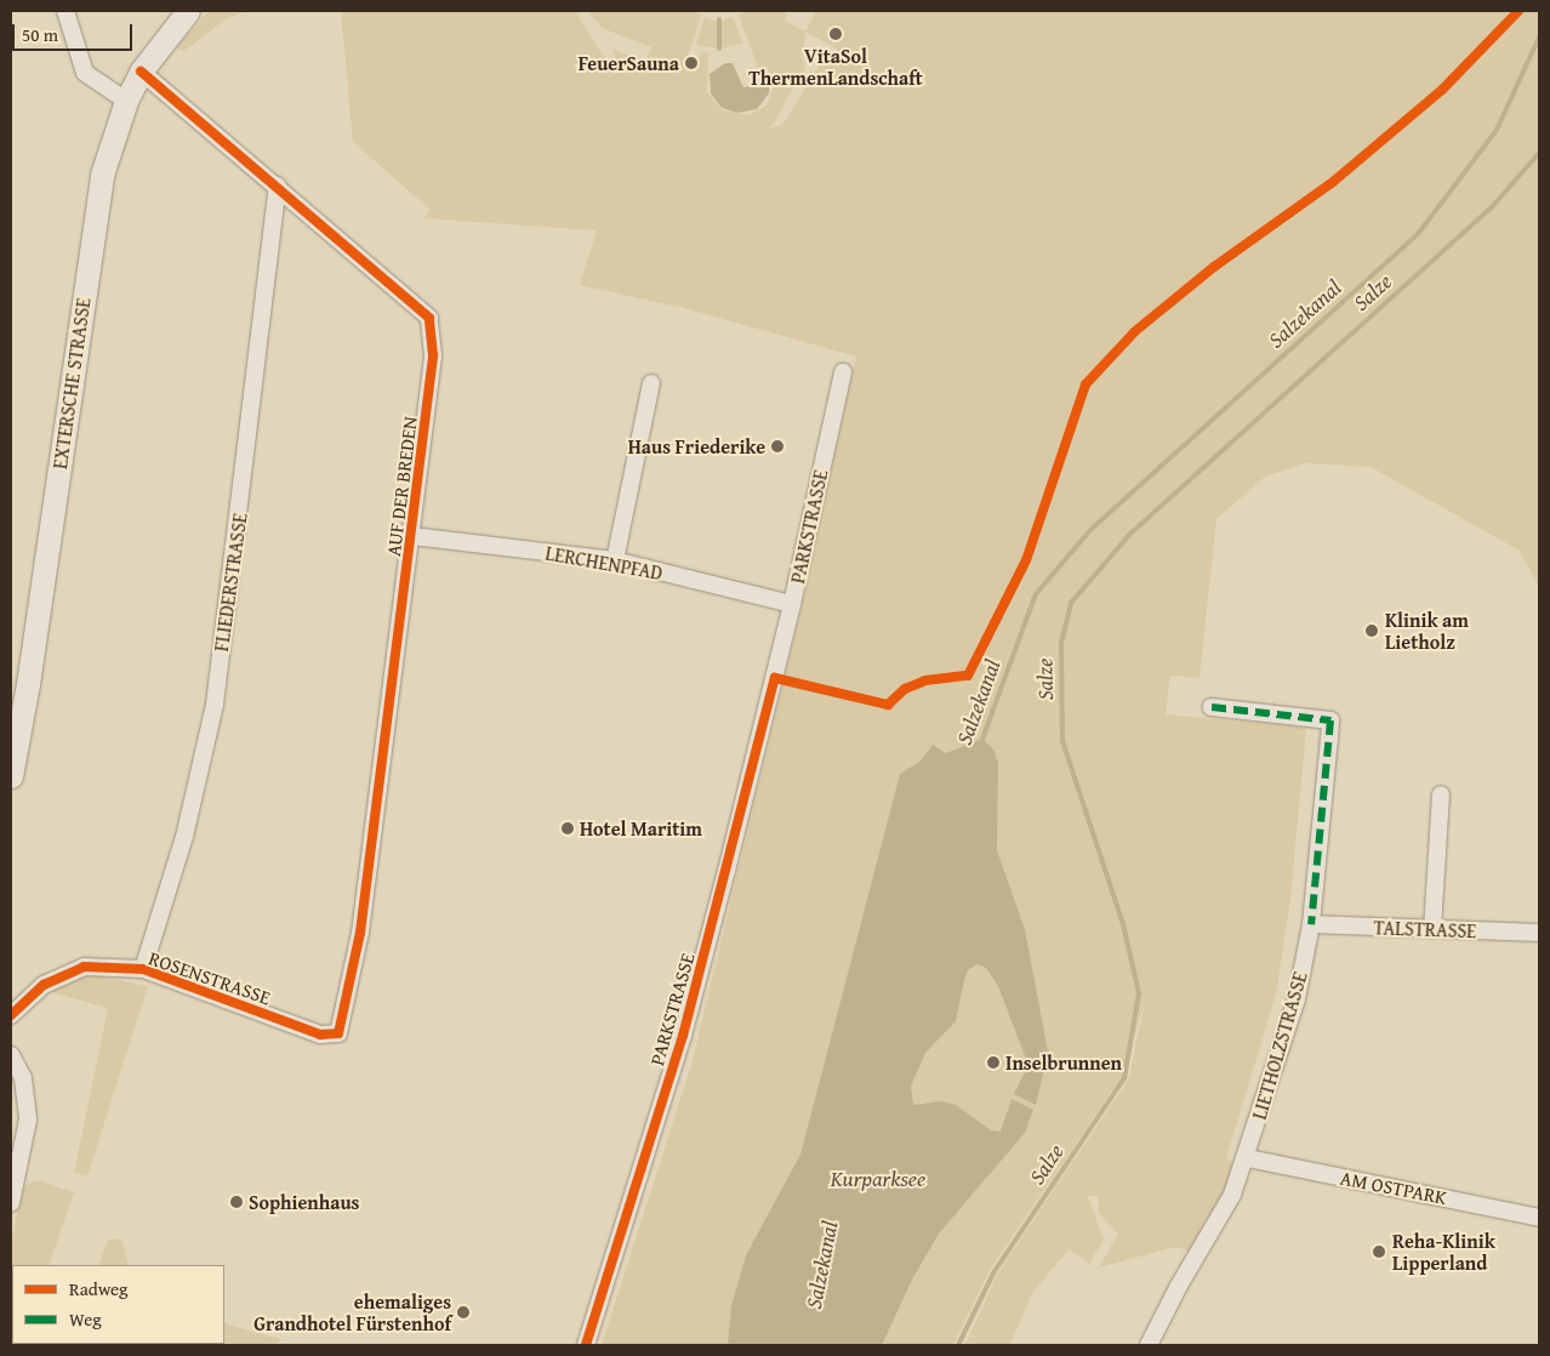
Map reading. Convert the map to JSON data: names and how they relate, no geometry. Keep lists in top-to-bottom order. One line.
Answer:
{"streets":{"main road":["EXTERSCHE STRASSE"],"street":["AUF DER BREDEN","PARKSTRASSE","LERCHENPFAD","FLIEDERSTRASSE","TALSTRASSE","ROSENSTRASSE","LIETHOLZSTRASSE","AM OSTPARK"]},"crossings":[["EXTERSCHE STRASSE","AUF DER BREDEN"],["AUF DER BREDEN","LERCHENPFAD"],["AUF DER BREDEN","FLIEDERSTRASSE"],["AUF DER BREDEN","ROSENSTRASSE"],["PARKSTRASSE","LERCHENPFAD"],["FLIEDERSTRASSE","ROSENSTRASSE"],["TALSTRASSE","LIETHOLZSTRASSE"],["LIETHOLZSTRASSE","AM OSTPARK"]],"water":["Salze","Salzekanal","Kurparksee"],"places":["VitaSol ThermenLandschaft","FeuerSauna","Haus Friederike","Klinik am Lietholz","Hotel Maritim","Inselbrunnen","Sophienhaus","Reha-Klinik Lipperland","ehemaliges Grandhotel Fürstenhof"],"legend":["Radweg","Weg"],"scale_bar":"50 m"}
